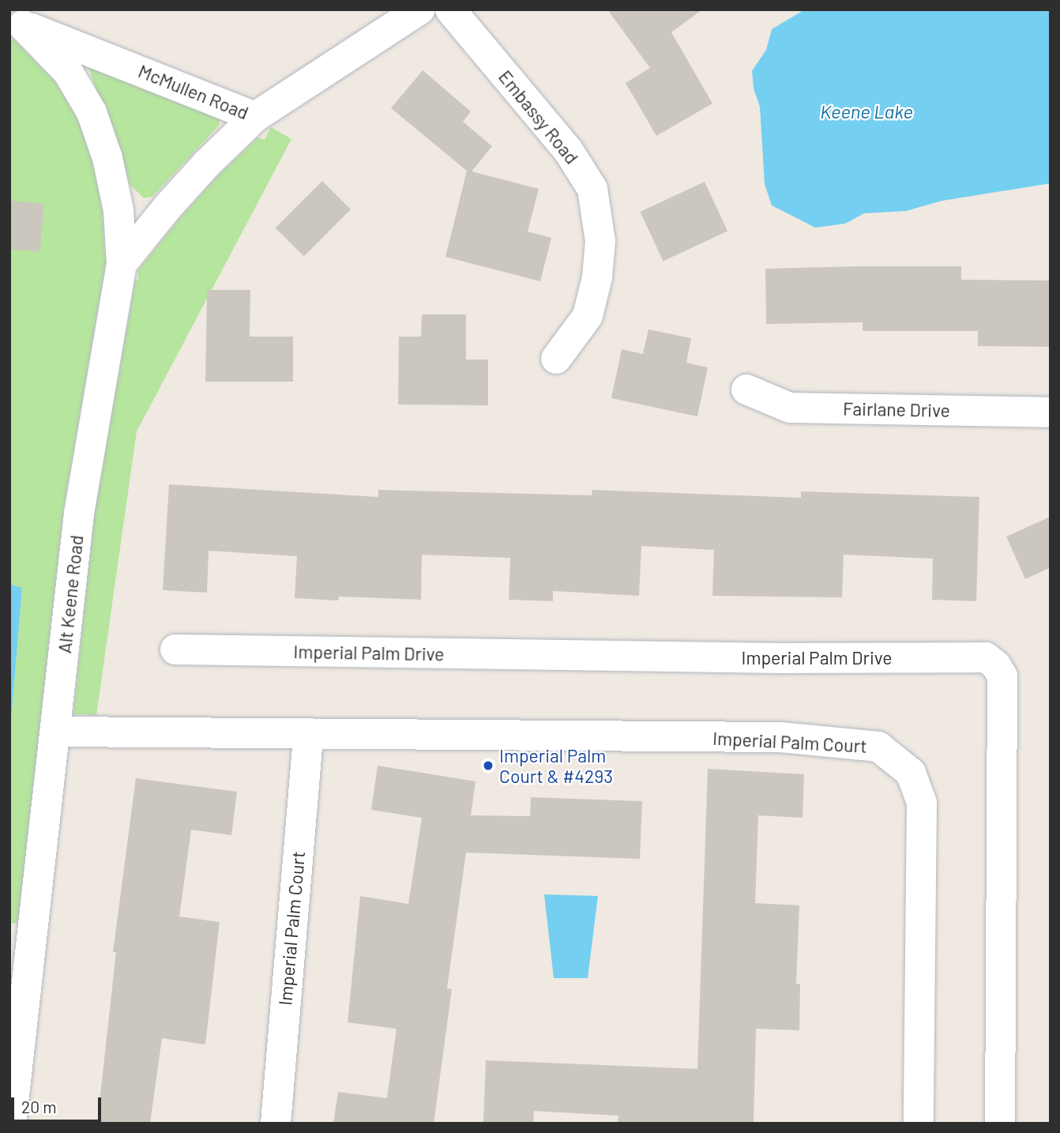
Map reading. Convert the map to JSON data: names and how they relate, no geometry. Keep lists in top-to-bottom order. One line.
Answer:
{"streets":{"street":["McMullen Road","Embassy Road","Fairlane Drive","Alt Keene Road","Imperial Palm Drive","Imperial Palm Court"]},"crossings":[["McMullen Road","Alt Keene Road"],["Alt Keene Road","Imperial Palm Court"]],"water":["Keene Lake"],"places":["Imperial Palm Court & #4293"],"scale_bar":"20 m"}
